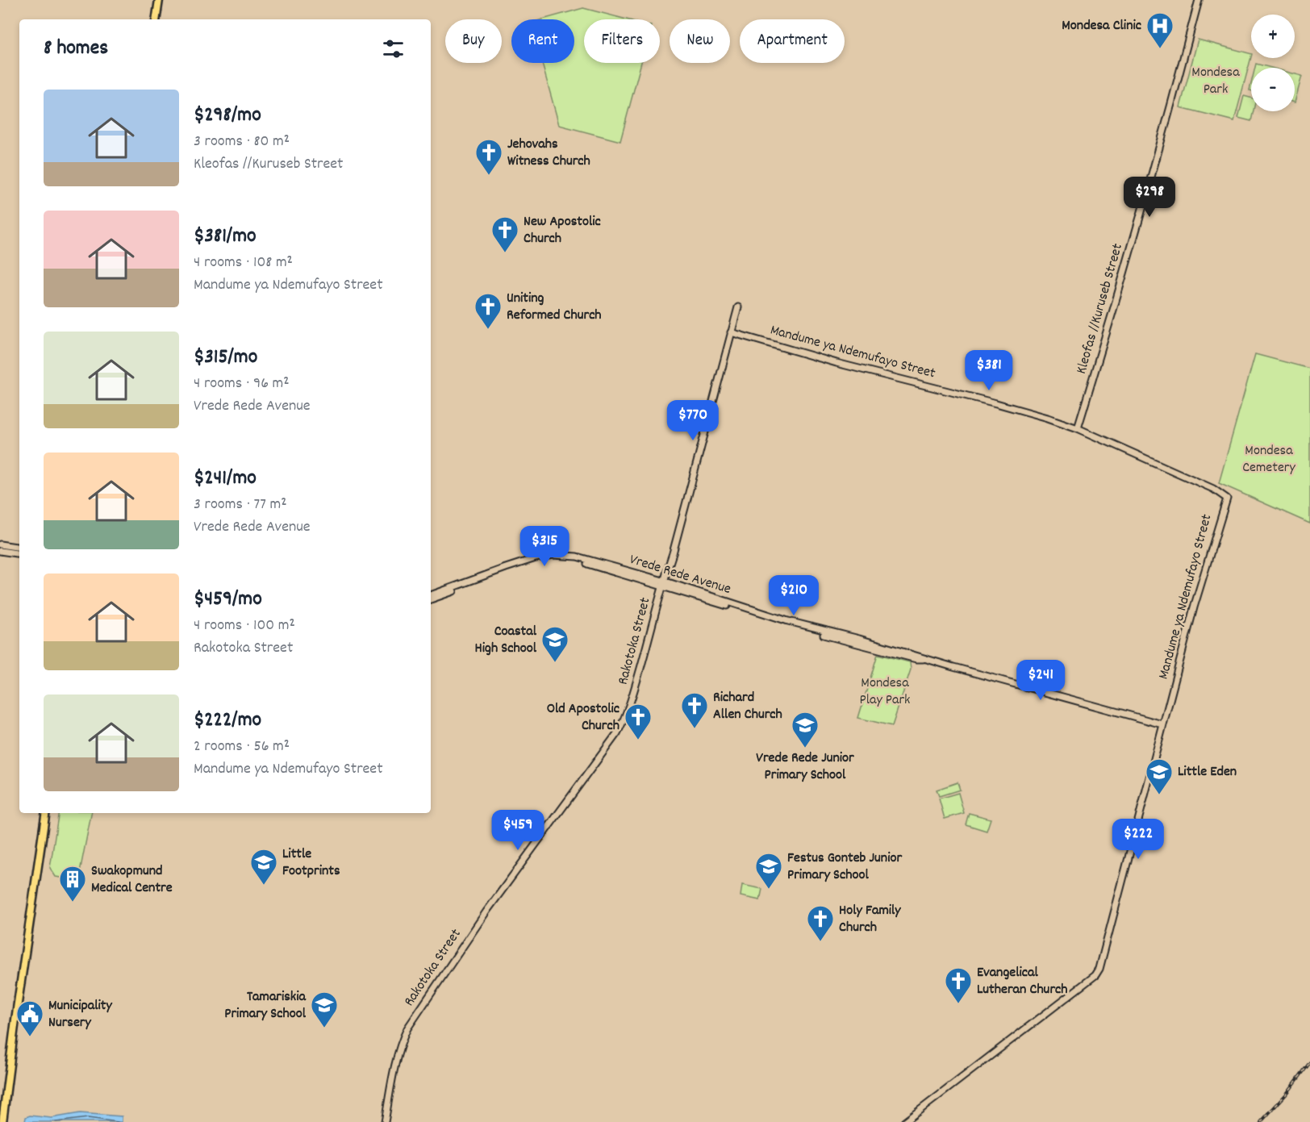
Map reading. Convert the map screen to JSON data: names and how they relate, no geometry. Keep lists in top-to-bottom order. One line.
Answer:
{"streets":{"street":["Kleofas //Kuruseb Street","Mandume ya Ndemufayo Street","Vrede Rede Avenue","Rakotoka Street"]},"crossings":[["Kleofas //Kuruseb Street","Mandume ya Ndemufayo Street"],["Mandume ya Ndemufayo Street","Vrede Rede Avenue"],["Mandume ya Ndemufayo Street","Rakotoka Street"],["Vrede Rede Avenue","Rakotoka Street"]],"parks":["Mondesa Park","Mondesa Cemetery","Mondesa Play Park"],"places":{"hospital":["Mondesa Clinic"],"church":["Jehovahs Witness Church","New Apostolic Church","Uniting Reformed Church","Richard Allen Church","Old Apostolic Church","Holy Family Church","Evangelical Lutheran Church"],"school or university":["Coastal High School","Vrede Rede Junior Primary School","Little Eden","Little Footprints","Festus Gonteb Junior Primary School","Tamariskia Primary School"],"building":["Swakopmund Medical Centre"],"public building":["Municipality Nursery"]},"page":{"map_buttons":["+","−"],"chip":["Buy","Rent","Filters","New","Apartment"],"heading":"8 homes","list":[{"name":"$298/mo","note":"3 rooms · 80 m² · Kleofas //Kuruseb Street"},{"name":"$381/mo","note":"4 rooms · 108 m² · Mandume ya Ndemufayo Street"},{"name":"$315/mo","note":"4 rooms · 96 m² · Vrede Rede Avenue"},{"name":"$241/mo","note":"3 rooms · 77 m² · Vrede Rede Avenue"},{"name":"$459/mo","note":"4 rooms · 100 m² · Rakotoka Street"},{"name":"$222/mo","note":"2 rooms · 56 m² · Mandume ya Ndemufayo Street"}],"price":["$298","$381","$770","$315","$210","$241","$459","$222"]}}
